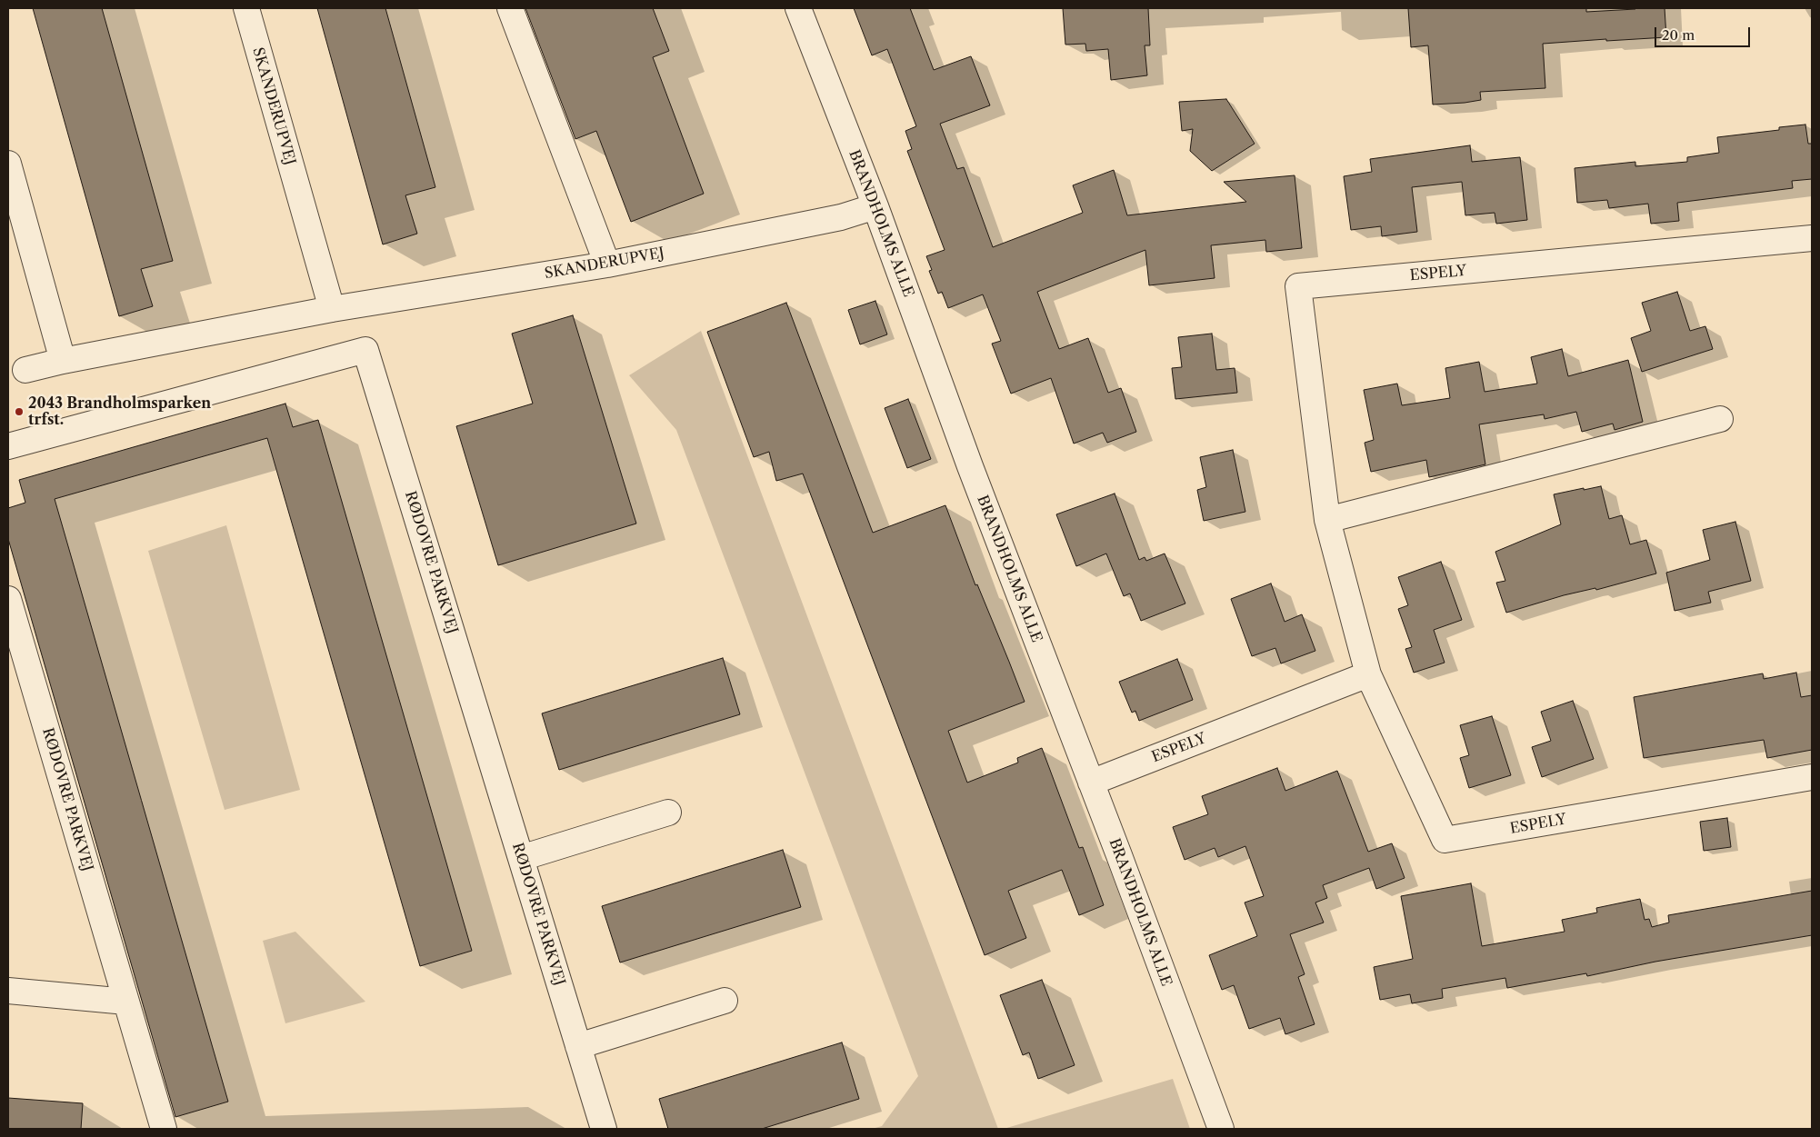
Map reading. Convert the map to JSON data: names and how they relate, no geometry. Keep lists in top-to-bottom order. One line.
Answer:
{"streets":{"street":["SKANDERUPVEJ","BRANDHOLMS ALLE","ESPELY","RØDOVRE PARKVEJ"]},"crossings":[["SKANDERUPVEJ","BRANDHOLMS ALLE"],["BRANDHOLMS ALLE","ESPELY"]],"places":["2043 Brandholmsparken trfst."],"scale_bar":"20 m"}
